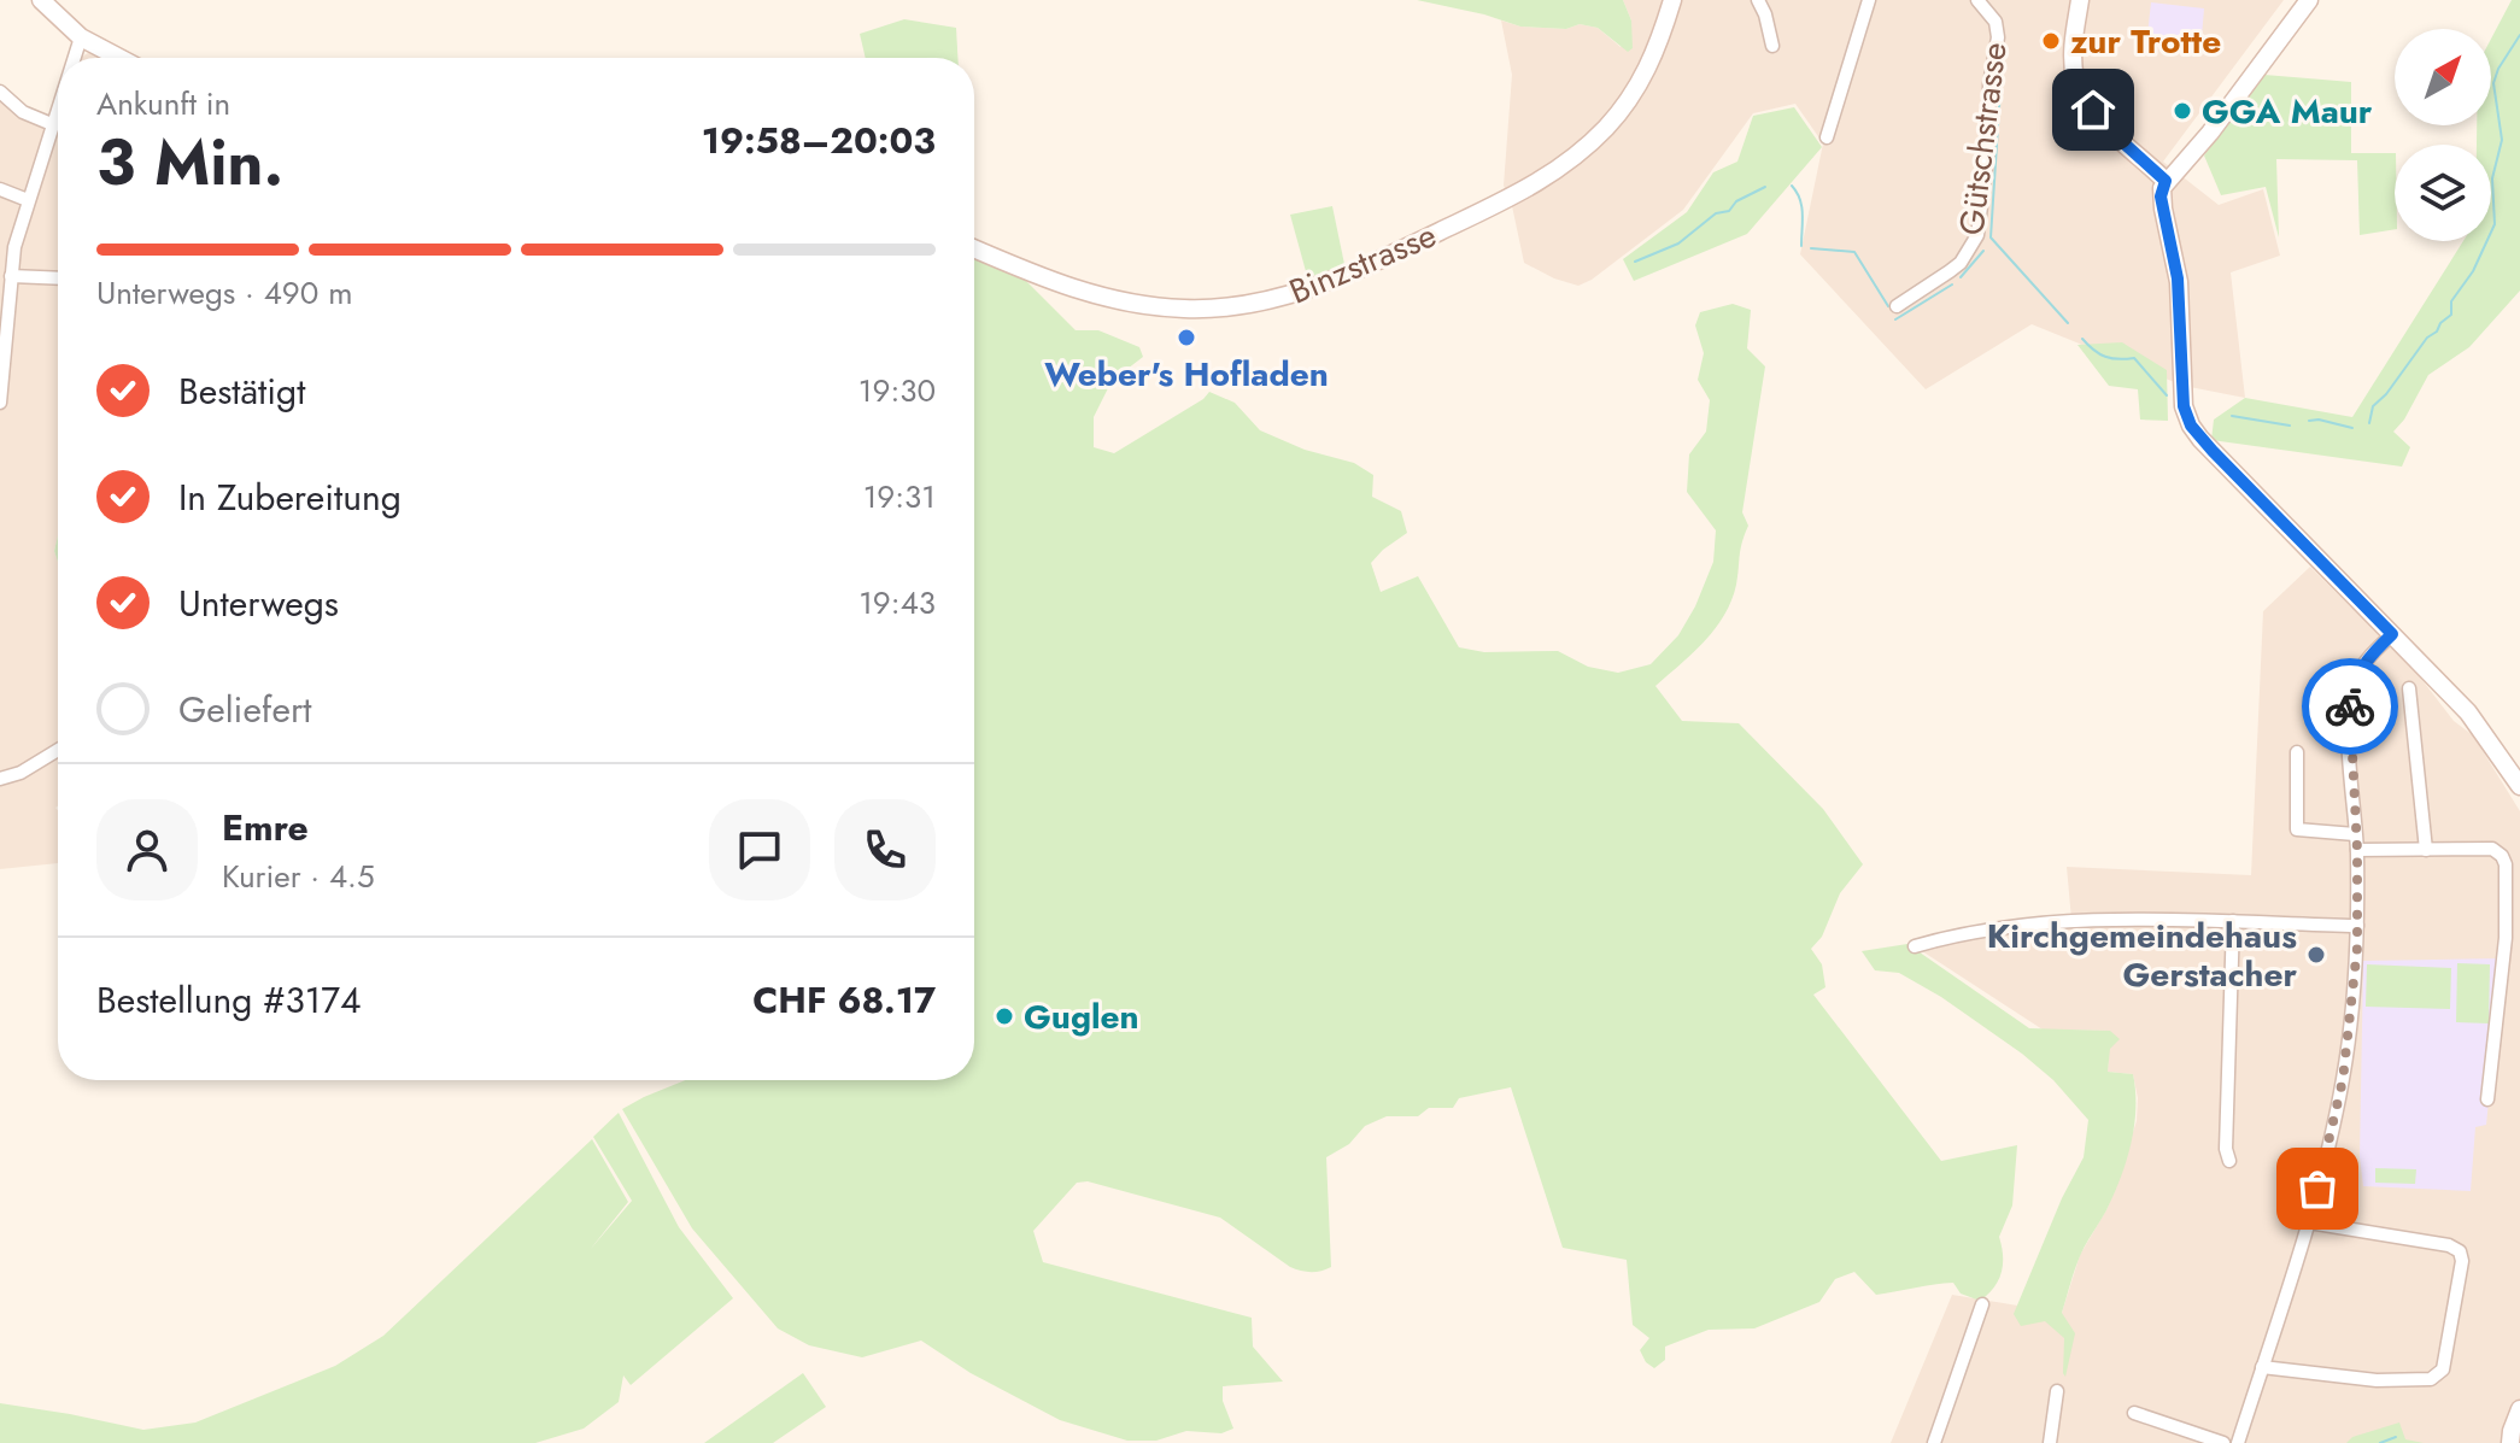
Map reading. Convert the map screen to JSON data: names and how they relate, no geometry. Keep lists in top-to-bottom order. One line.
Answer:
{"streets":{"main road":["Binzstrasse"],"street":["Gütschstrasse"]},"places":["zur Trotte","GGA Maur","Weber's Hofladen","Kirchgemeindehaus Gerstacher","Guglen"],"north":"top right","page":{"heading":["3 Min.","Ankunft in","19:58–20:03"],"panel":["Emre","Kurier · 4.5","Bestellung #3174","CHF 68.17"],"bar":"Unterwegs · 490 m","list":[["Bestätigt","19:30"],["In Zubereitung","19:31"],["Unterwegs","19:43"],"Geliefert"]}}
